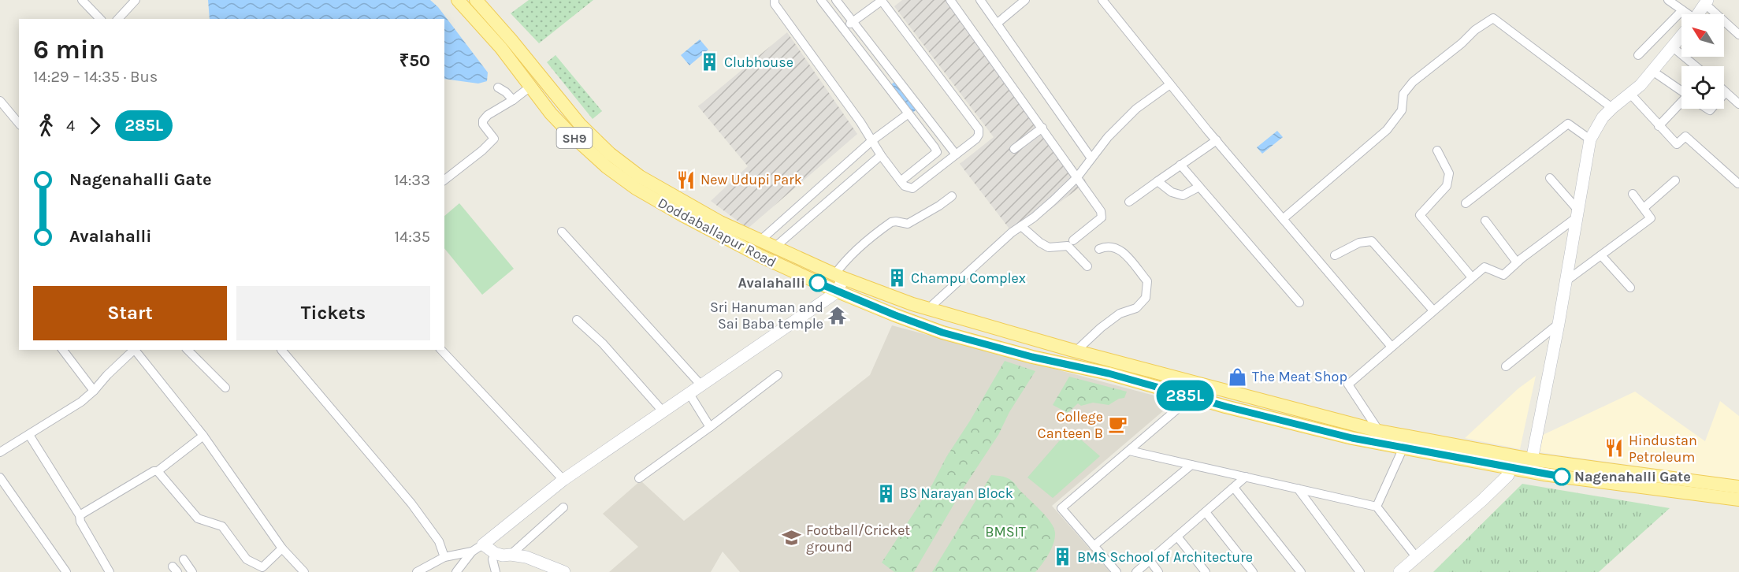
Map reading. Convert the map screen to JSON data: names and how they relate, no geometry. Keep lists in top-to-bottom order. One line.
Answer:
{"streets":{"main road":["SH9","Doddaballapur Road"]},"parks":["BMSIT"],"places":{"building":["Clubhouse","Champu Complex","BS Narayan Block","BMS School of Architecture"],"restaurant":["New Udupi Park","Hindustan Petroleum"],"other":["Avalahalli","Nagenahalli Gate"],"temple":["Sri Hanuman and Sai Baba temple"],"shop":["The Meat Shop"],"cafe":["College Canteen B"],"school or university":["Football/Cricket ground"]},"lines":["bus line 285L"],"north":"top left","page":{"on_map":"285L","heading":["6 min","14:29 – 14:35 · Bus","₹50"],"legs":["4","285L"],"list":[{"name":"Nagenahalli Gate","value":"14:33"},{"name":"Avalahalli","value":"14:35"}],"buttons":["Start","Tickets"]}}
